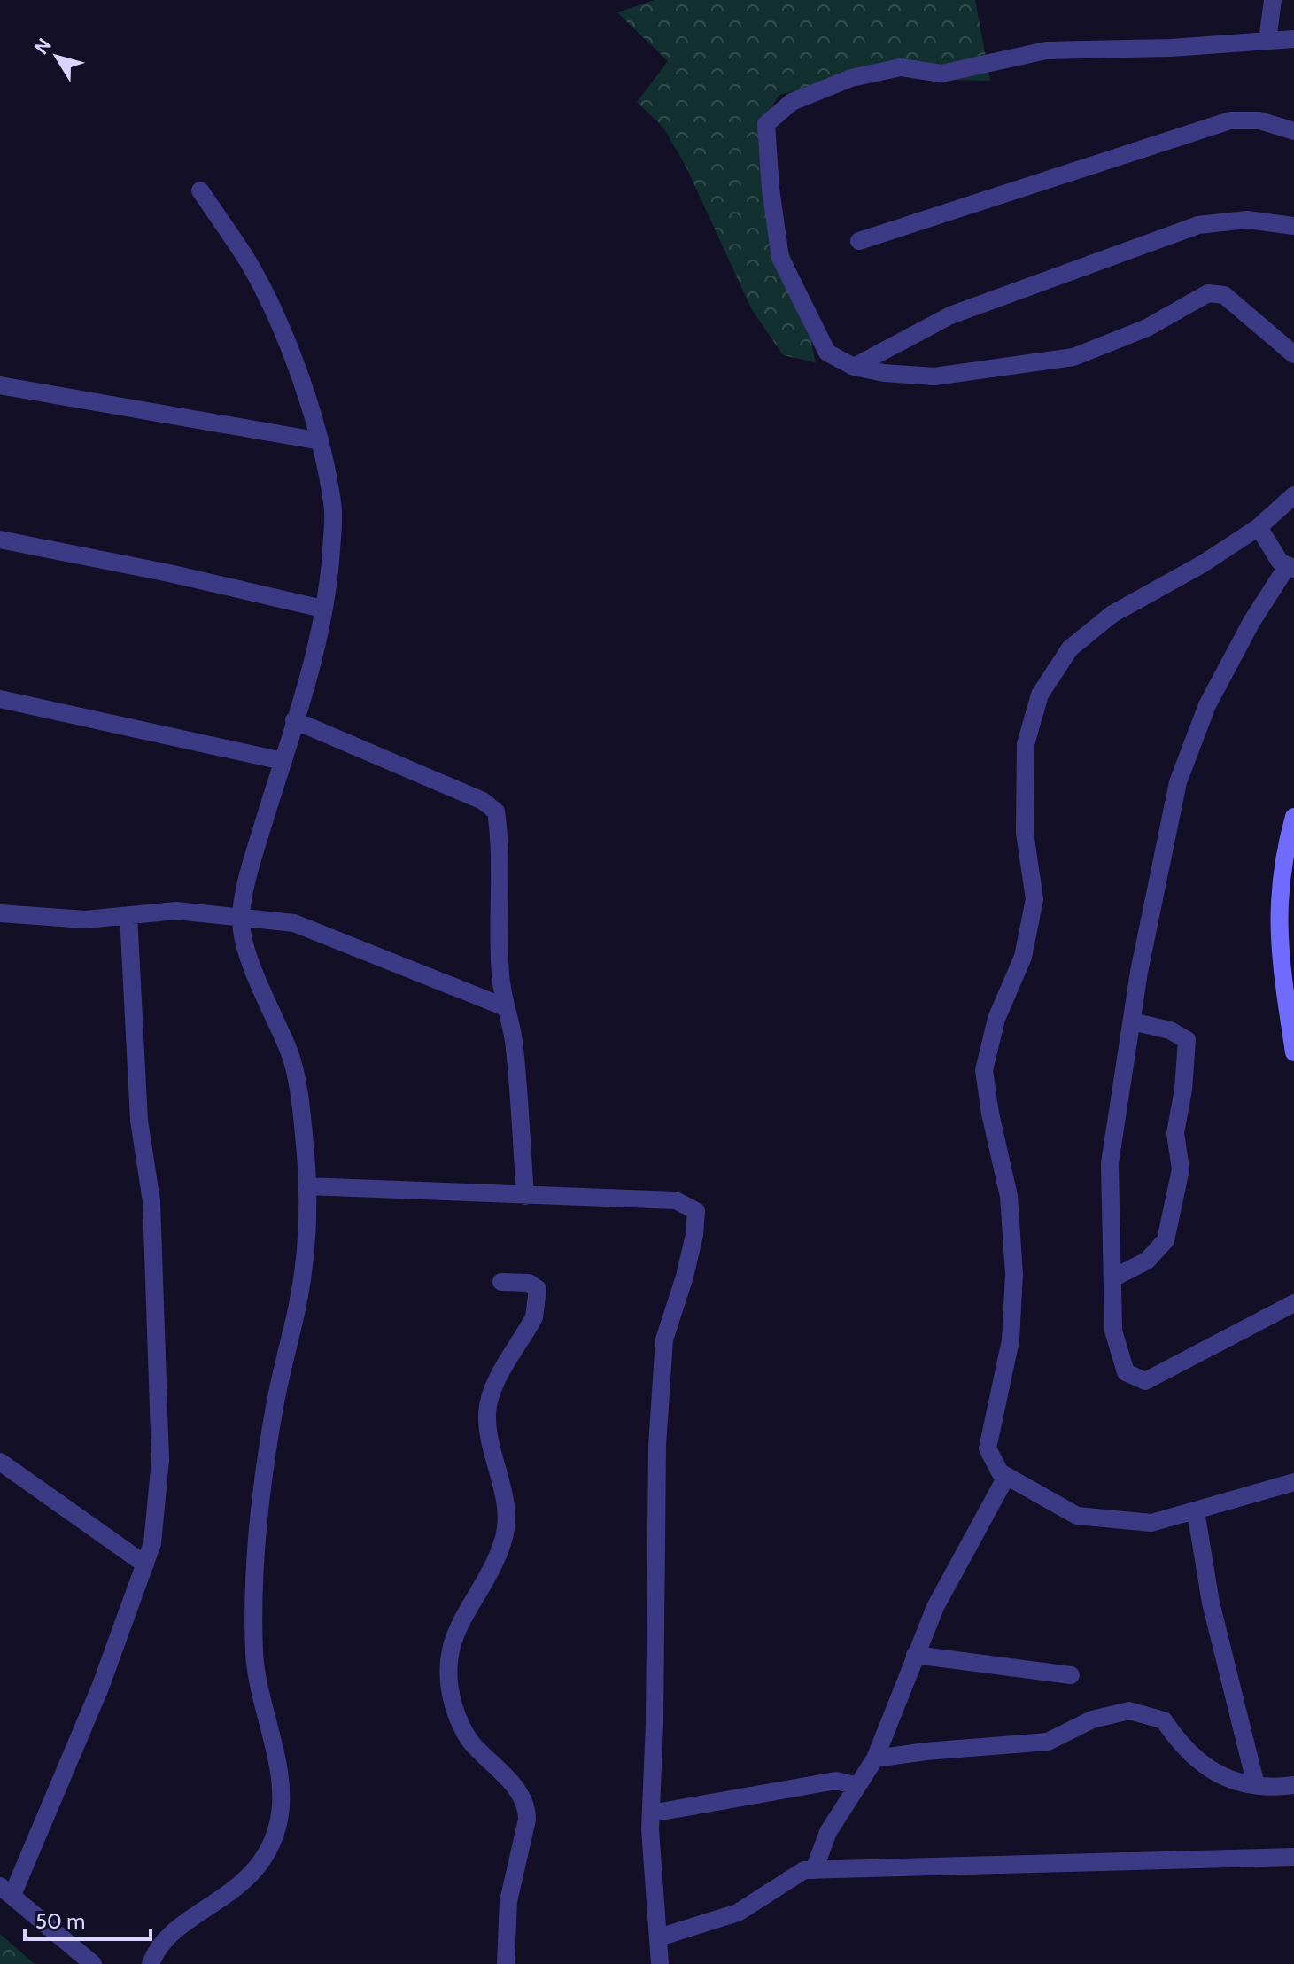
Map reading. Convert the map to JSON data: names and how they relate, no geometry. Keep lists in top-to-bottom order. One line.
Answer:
{"scale_bar":"50 m","north":"top left"}
